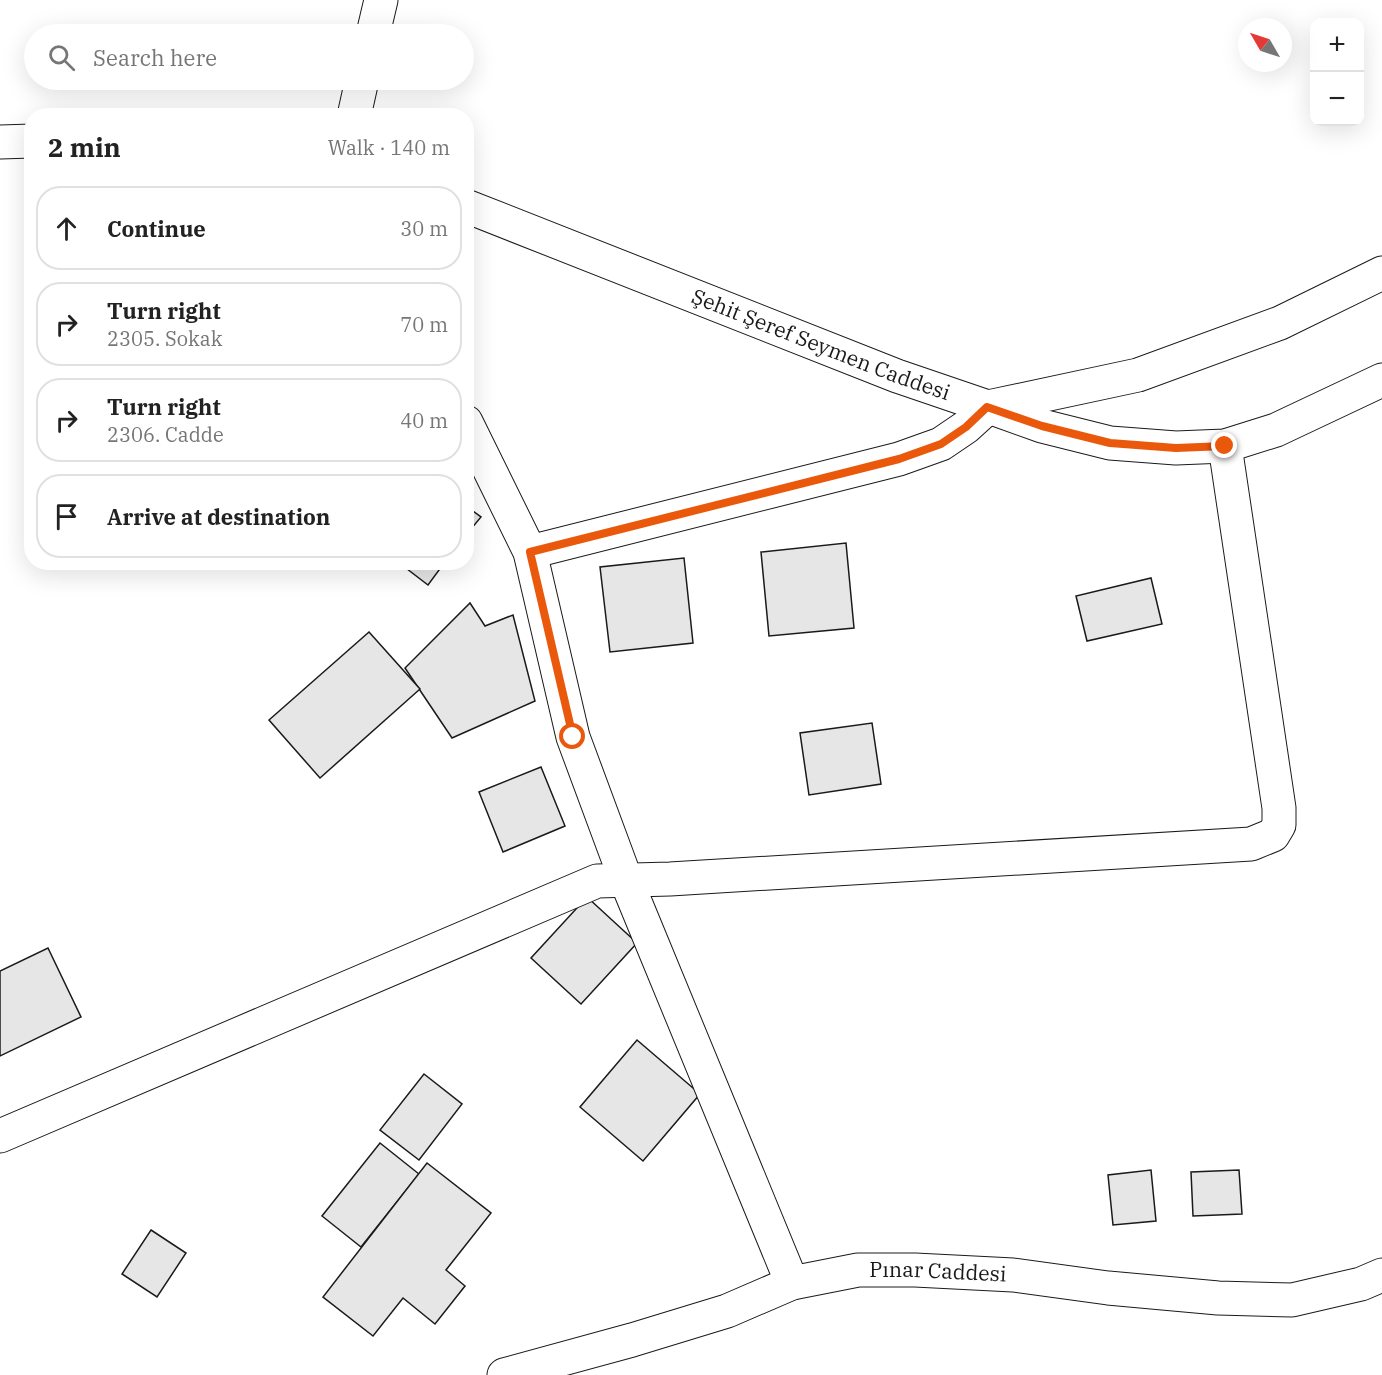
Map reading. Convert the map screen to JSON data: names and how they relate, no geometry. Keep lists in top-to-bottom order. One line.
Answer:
{"streets":{"street":["Şehit Şeref Seymen Caddesi","Pınar Caddesi"]},"north":"top left","page":{"map_buttons":["+","−"],"search":"Search here","heading":["2 min","Walk · 140 m"],"list":[["Continue","30 m"],["Turn right","2305. Sokak","70 m"],["Turn right","2306. Cadde","40 m"],"Arrive at destination"]}}
